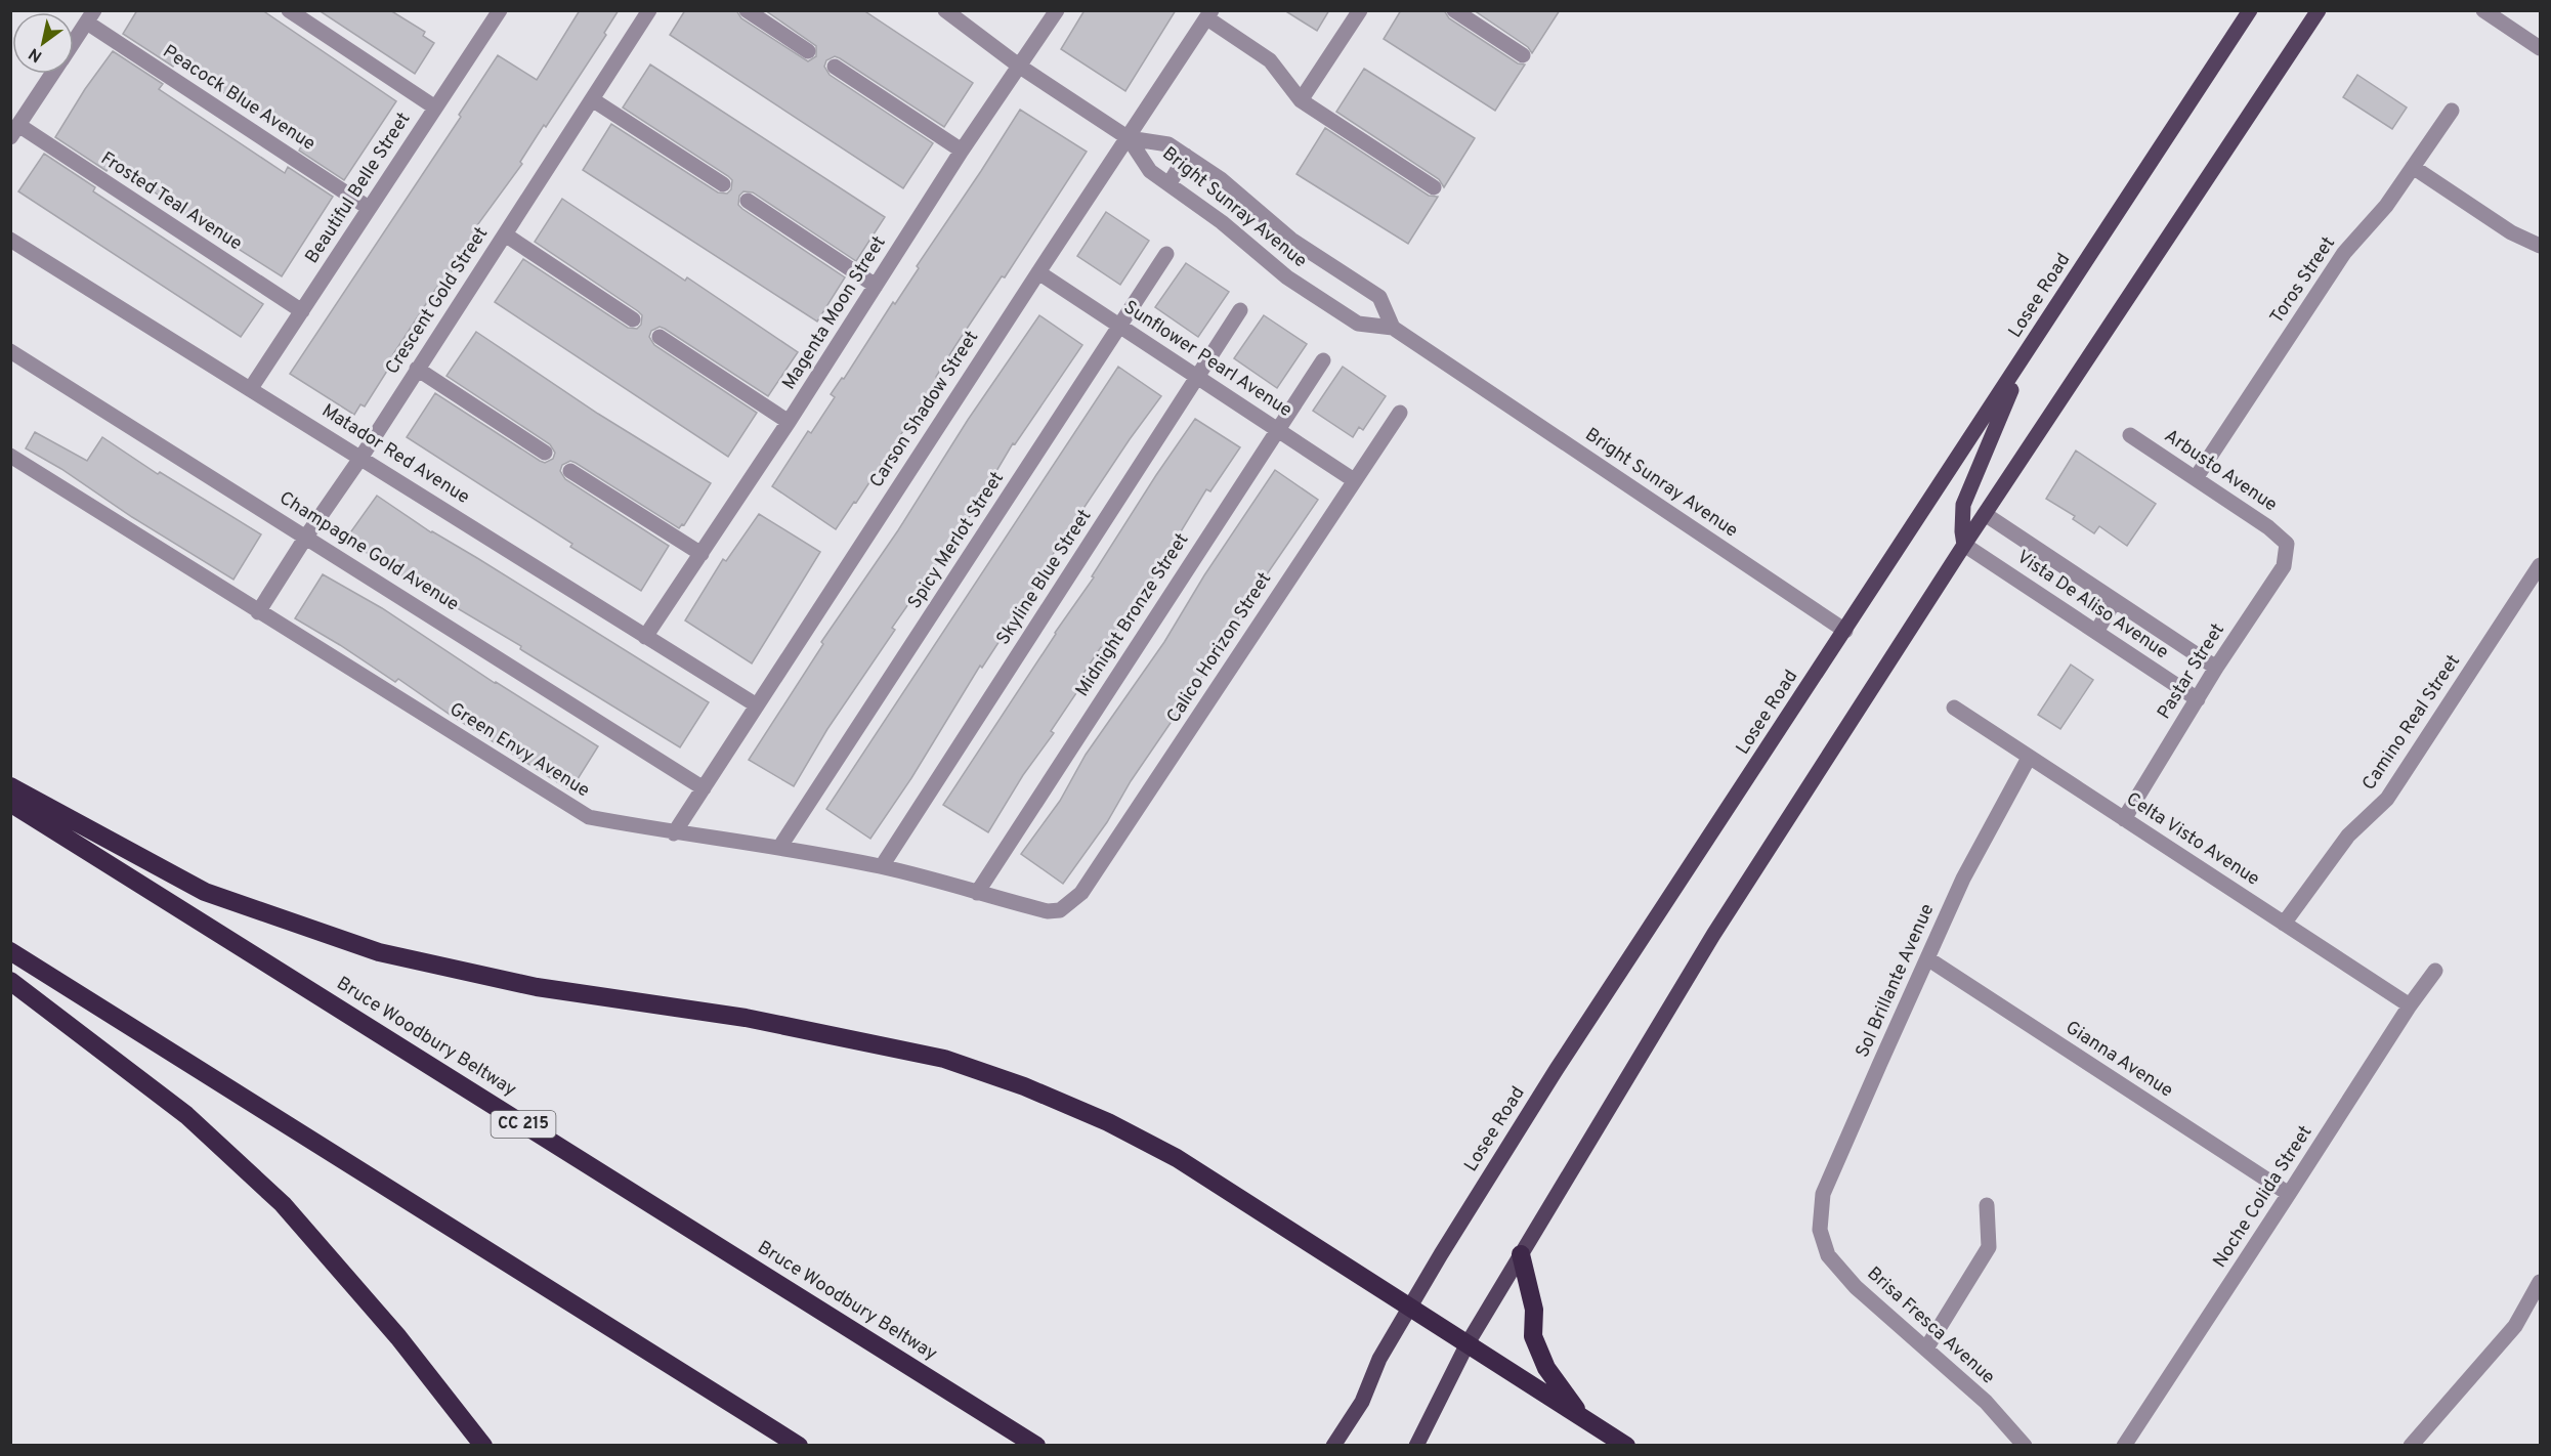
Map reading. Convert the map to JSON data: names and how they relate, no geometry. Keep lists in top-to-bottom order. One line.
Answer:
{"streets":{"highway":["Bruce Woodbury Beltway","CC 215"],"main road":["Losee Road"],"street":["Peacock Blue Avenue","Beautiful Belle Street","Frosted Teal Avenue","Bright Sunray Avenue","Toros Street","Crescent Gold Street","Magenta Moon Street","Sunflower Pearl Avenue","Carson Shadow Street","Matador Red Avenue","Arbusto Avenue","Spicy Merlot Street","Champagne Gold Avenue","Skyline Blue Street","Vista De Aliso Avenue","Midnight Bronze Street","Calico Horizon Street","Pastar Street","Camino Real Street","Green Envy Avenue","Celta Visto Avenue","Sol Brillante Avenue","Gianna Avenue","Noche Colida Street","Brisa Fresca Avenue"]},"crossings":[["Peacock Blue Avenue","Beautiful Belle Street"],["Beautiful Belle Street","Frosted Teal Avenue"],["Beautiful Belle Street","Matador Red Avenue"],["Bright Sunray Avenue","Losee Road"],["Bright Sunray Avenue","Carson Shadow Street"],["Toros Street","Arbusto Avenue"],["Crescent Gold Street","Matador Red Avenue"],["Crescent Gold Street","Champagne Gold Avenue"],["Crescent Gold Street","Green Envy Avenue"],["Magenta Moon Street","Matador Red Avenue"],["Sunflower Pearl Avenue","Carson Shadow Street"],["Sunflower Pearl Avenue","Spicy Merlot Street"],["Sunflower Pearl Avenue","Skyline Blue Street"],["Sunflower Pearl Avenue","Midnight Bronze Street"],["Sunflower Pearl Avenue","Calico Horizon Street"],["Carson Shadow Street","Matador Red Avenue"],["Carson Shadow Street","Champagne Gold Avenue"],["Carson Shadow Street","Green Envy Avenue"],["Arbusto Avenue","Pastar Street"],["Spicy Merlot Street","Green Envy Avenue"],["Skyline Blue Street","Green Envy Avenue"],["Vista De Aliso Avenue","Pastar Street"],["Midnight Bronze Street","Green Envy Avenue"],["Calico Horizon Street","Green Envy Avenue"],["Pastar Street","Celta Visto Avenue"],["Camino Real Street","Celta Visto Avenue"],["Celta Visto Avenue","Sol Brillante Avenue"],["Celta Visto Avenue","Noche Colida Street"],["Sol Brillante Avenue","Gianna Avenue"],["Sol Brillante Avenue","Brisa Fresca Avenue"],["Gianna Avenue","Noche Colida Street"]],"north":"bottom left"}
